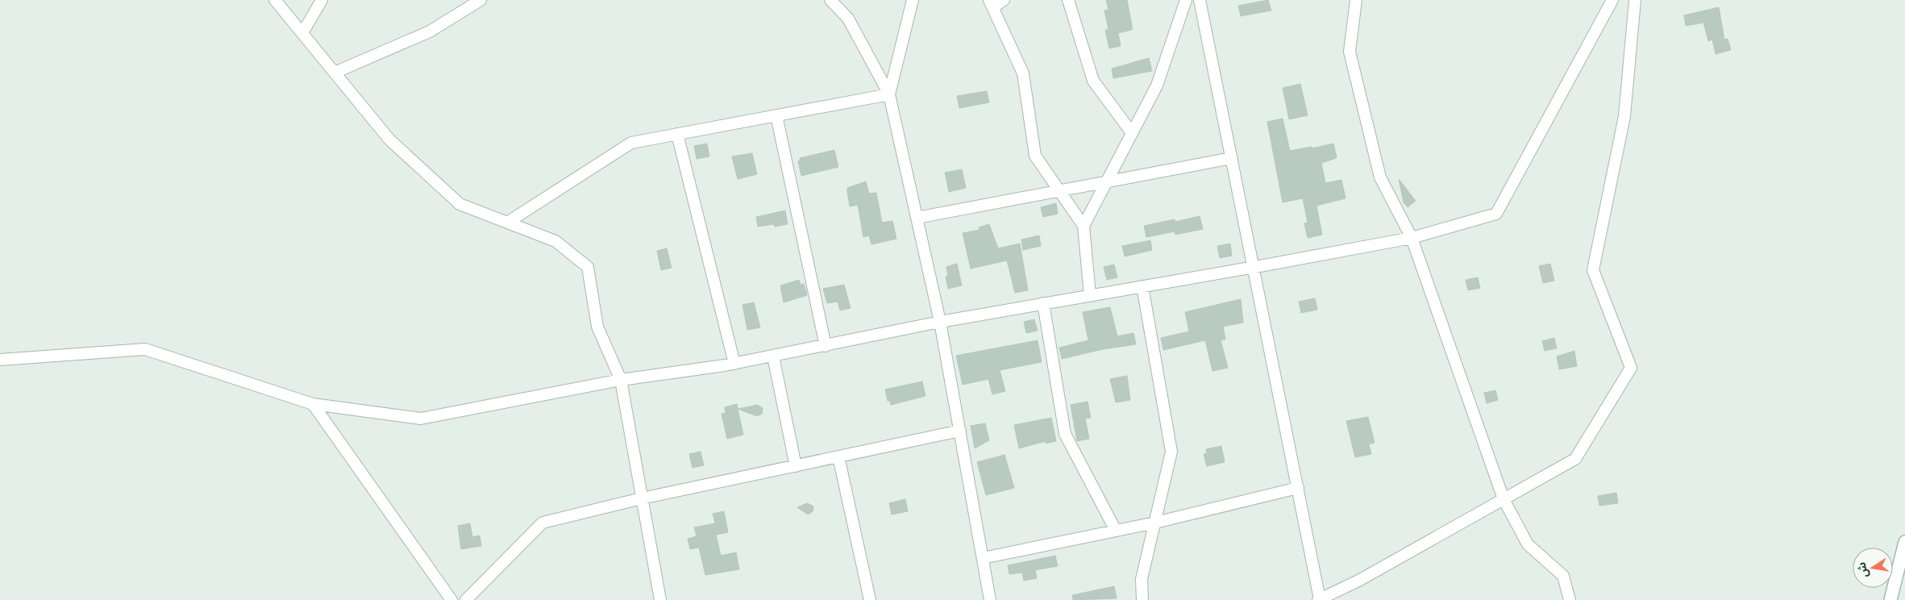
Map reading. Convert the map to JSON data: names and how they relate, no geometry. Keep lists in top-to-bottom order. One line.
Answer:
{"north":"left"}
